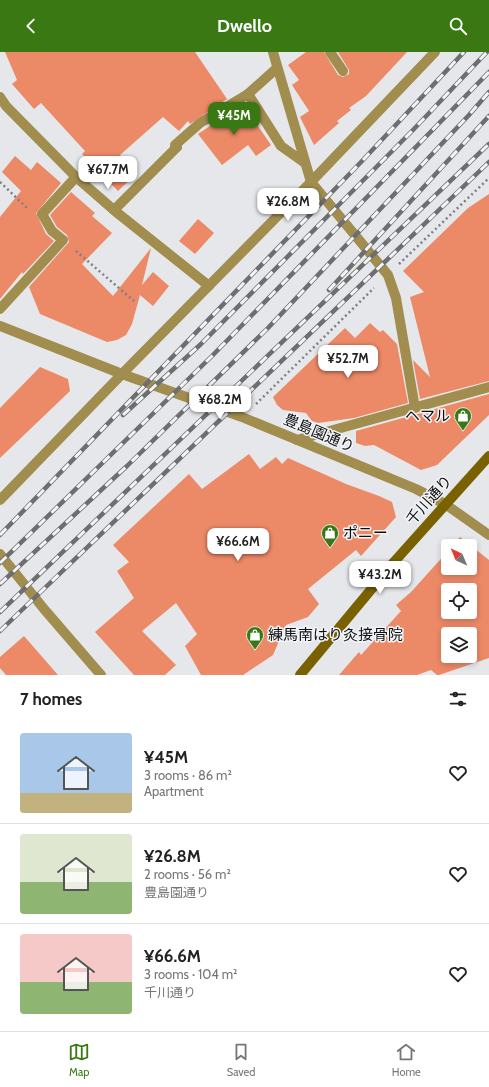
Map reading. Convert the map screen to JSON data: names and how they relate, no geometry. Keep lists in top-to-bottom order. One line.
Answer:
{"streets":{"main road":["千川通り"],"street":["豊島園通り"]},"crossings":[["豊島園通り","千川通り"]],"places":{"shop":["ヘマル","ポニー","練馬南はり灸接骨院"]},"north":"top left","page":{"header":"Dwello","price":["¥45M","¥67.7M","¥26.8M","¥52.7M","¥68.2M","¥66.6M","¥43.2M"],"heading":"7 homes","list":[{"name":"¥45M","note":"3 rooms · 86 m² · Apartment"},{"name":"¥26.8M","note":"2 rooms · 56 m² · 豊島園通り"},{"name":"¥66.6M","note":"3 rooms · 104 m² · 千川通り"}],"tabs":["Map","Saved","Home"]}}
